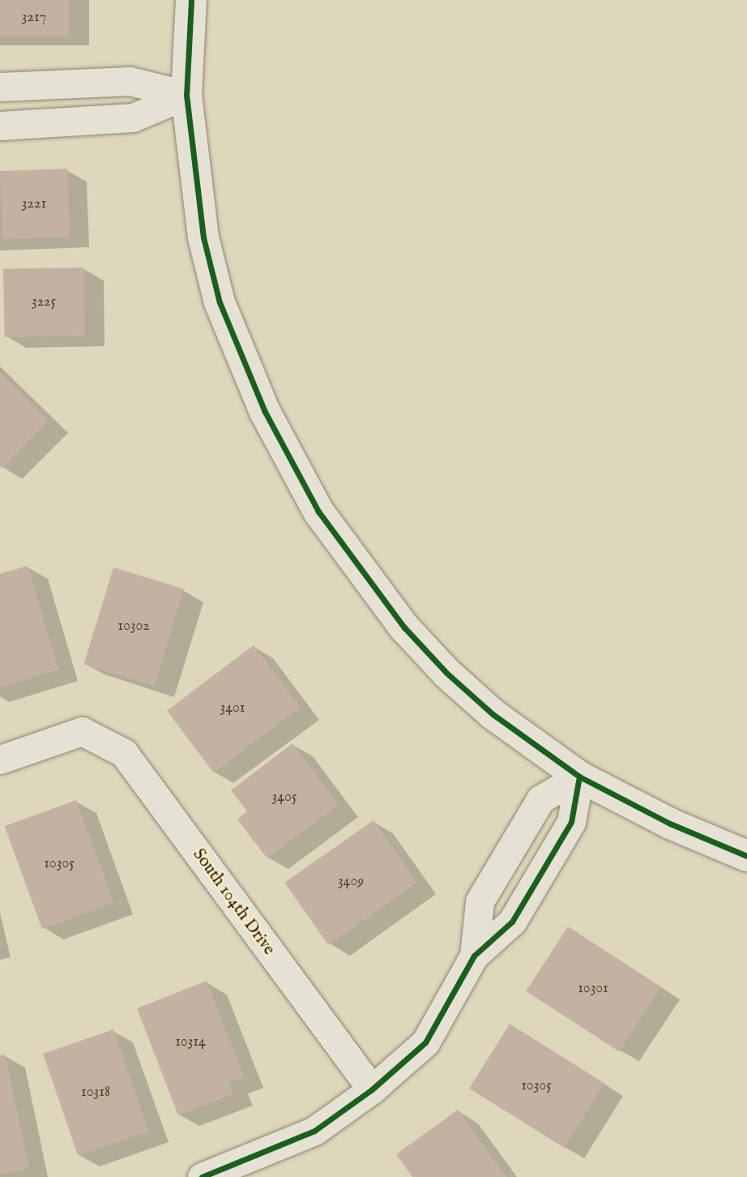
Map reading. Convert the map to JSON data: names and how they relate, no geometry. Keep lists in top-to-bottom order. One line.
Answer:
{"streets":{"street":["South 104th Drive"]},"house_numbers":["3217","3221","3225","10302","3401","3405","10305","3409","10301","10314","10305","10318"]}
